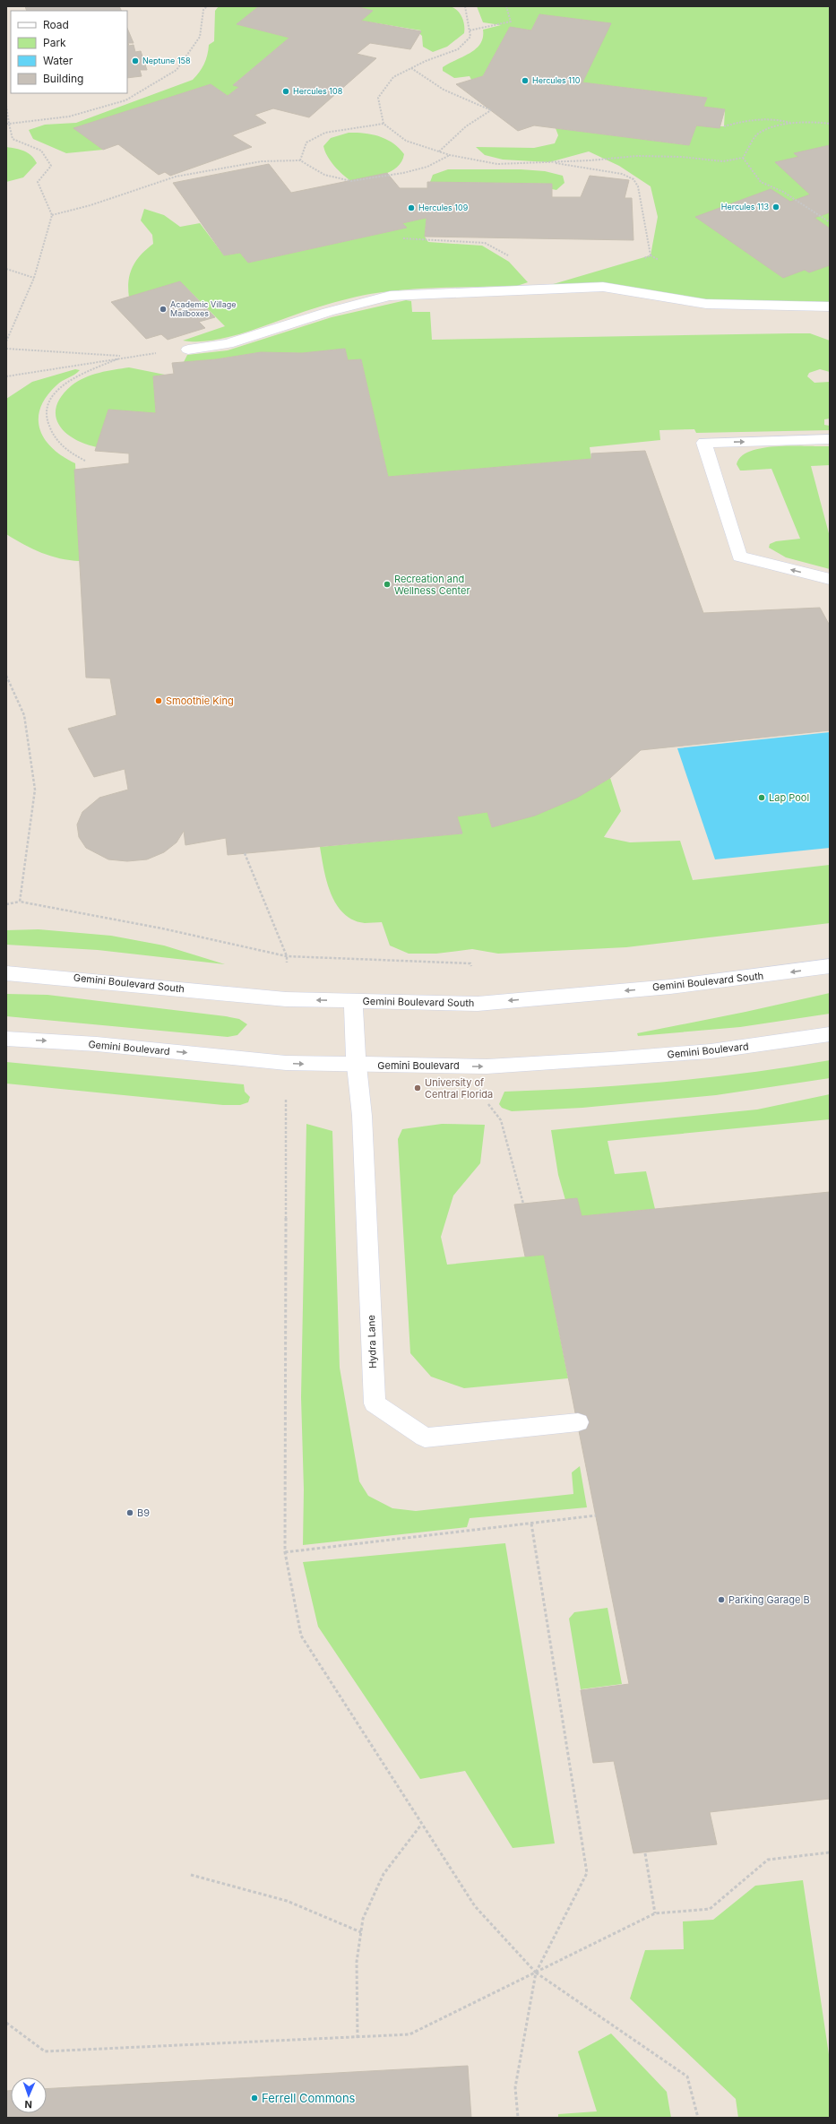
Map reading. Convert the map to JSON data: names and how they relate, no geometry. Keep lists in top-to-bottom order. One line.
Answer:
{"streets":{"street":["Gemini Boulevard South","Gemini Boulevard","Hydra Lane"]},"crossings":[["Gemini Boulevard","Hydra Lane"]],"one_way":["Gemini Boulevard South","Gemini Boulevard"],"places":["Neptune 158","Hercules 110","Hercules 108","Hercules 113","Hercules 109","Academic Village Mailboxes","Recreation and Wellness Center","Smoothie King","Lap Pool","University of Central Florida","B9","Parking Garage B","Ferrell Commons"],"legend":["Road","Park","Water","Building"],"north":"bottom"}
